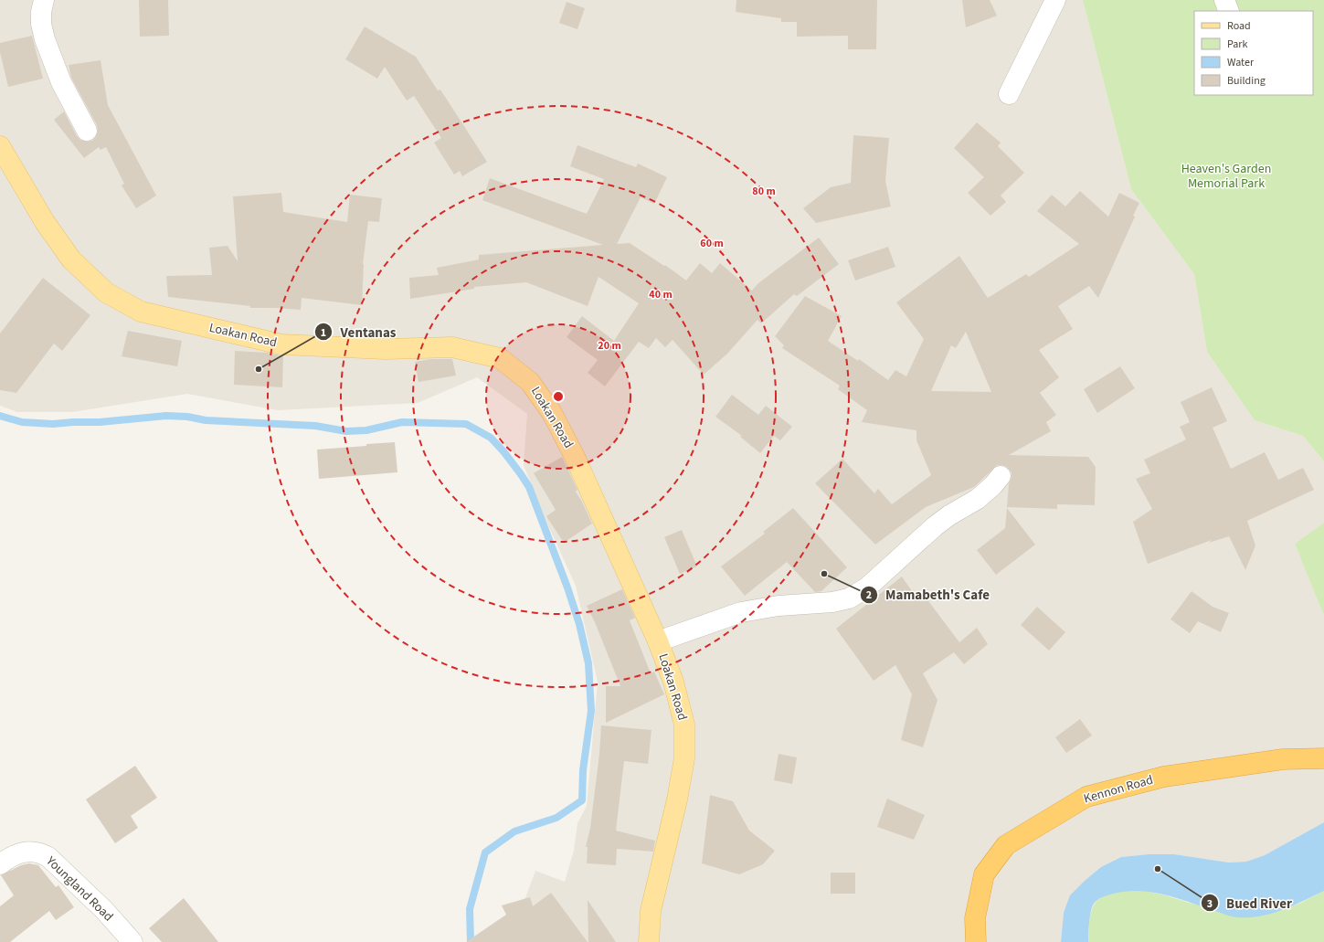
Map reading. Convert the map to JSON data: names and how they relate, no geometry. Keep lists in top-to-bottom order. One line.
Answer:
{"streets":{"highway":["Kennon Road"],"main road":["Loakan Road"],"street":["Youngland Road"]},"parks":["Heaven's Garden Memorial Park"],"places":["Ventanas","Mamabeth's Cafe","Bued River"],"legend":["Road","Park","Water","Building"],"rings":["80 m","60 m","40 m","20 m"]}
